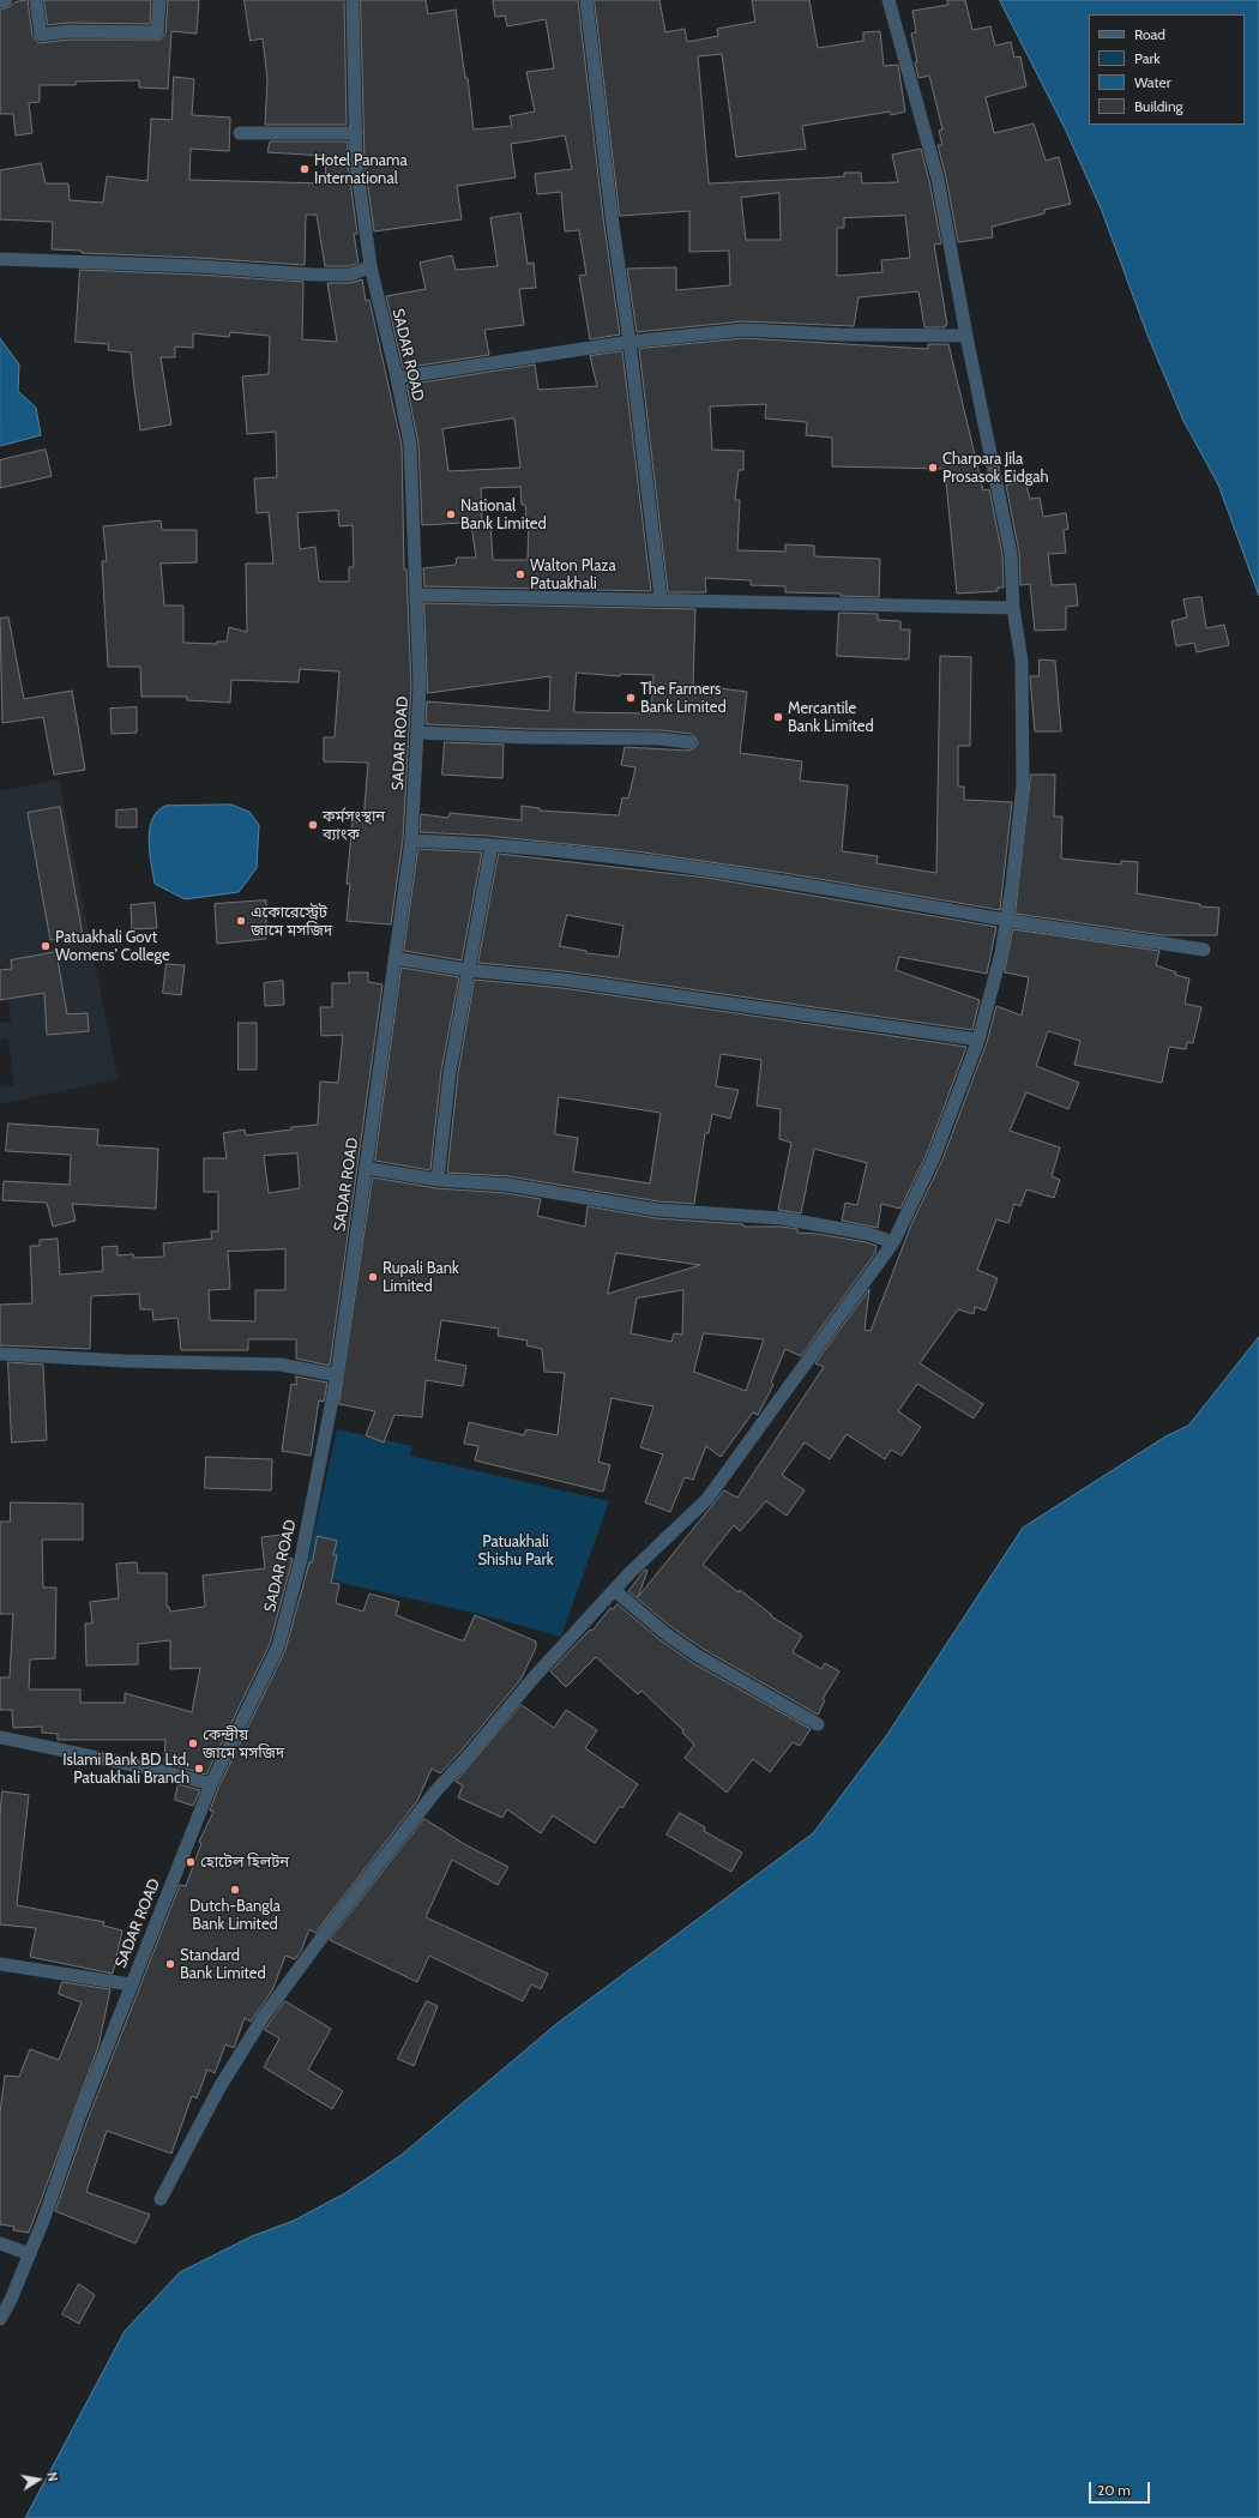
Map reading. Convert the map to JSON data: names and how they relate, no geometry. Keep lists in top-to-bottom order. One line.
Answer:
{"streets":{"street":["SADAR ROAD"]},"parks":["Patuakhali Shishu Park"],"places":["Hotel Panama International","Charpara Jila Prosasok Eidgah","National Bank Limited","Walton Plaza Patuakhali","The Farmers Bank Limited","Mercantile Bank Limited","কর্মসংস্থান ব্যাংক","একোরেস্ট্রেট জামে মসজিদ","Patuakhali Govt Womens' College","Rupali Bank Limited","কেন্দ্রীয় জামে মসজিদ","Islami Bank BD Ltd, Patuakhali Branch","হোটেল হিলটন","Dutch-Bangla Bank Limited","Standard Bank Limited"],"legend":["Road","Park","Water","Building"],"scale_bar":"20 m","north":"right"}
